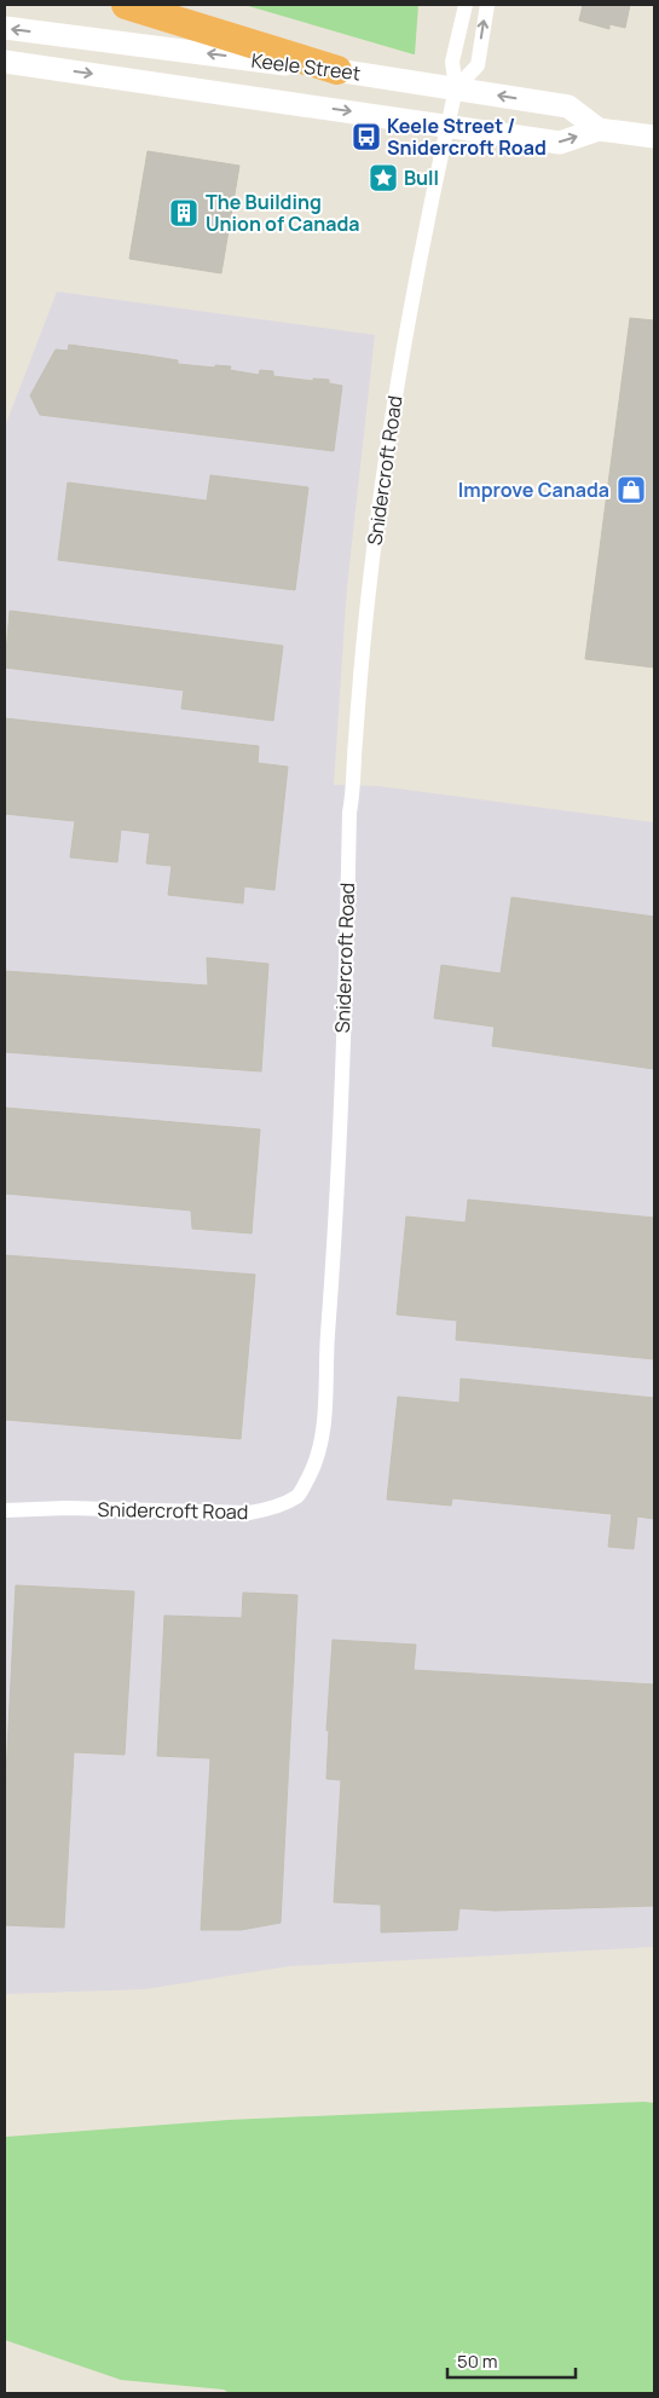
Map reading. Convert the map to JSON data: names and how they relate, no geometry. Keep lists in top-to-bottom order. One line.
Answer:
{"streets":{"main road":["Keele Street"],"street":["Snidercroft Road"]},"crossings":[["Keele Street","Snidercroft Road"]],"places":{"bus stop":["Keele Street / Snidercroft Road"],"place":["Bull"],"building":["The Building Union of Canada"],"shop":["Improve Canada"]},"scale_bar":"50 m"}
